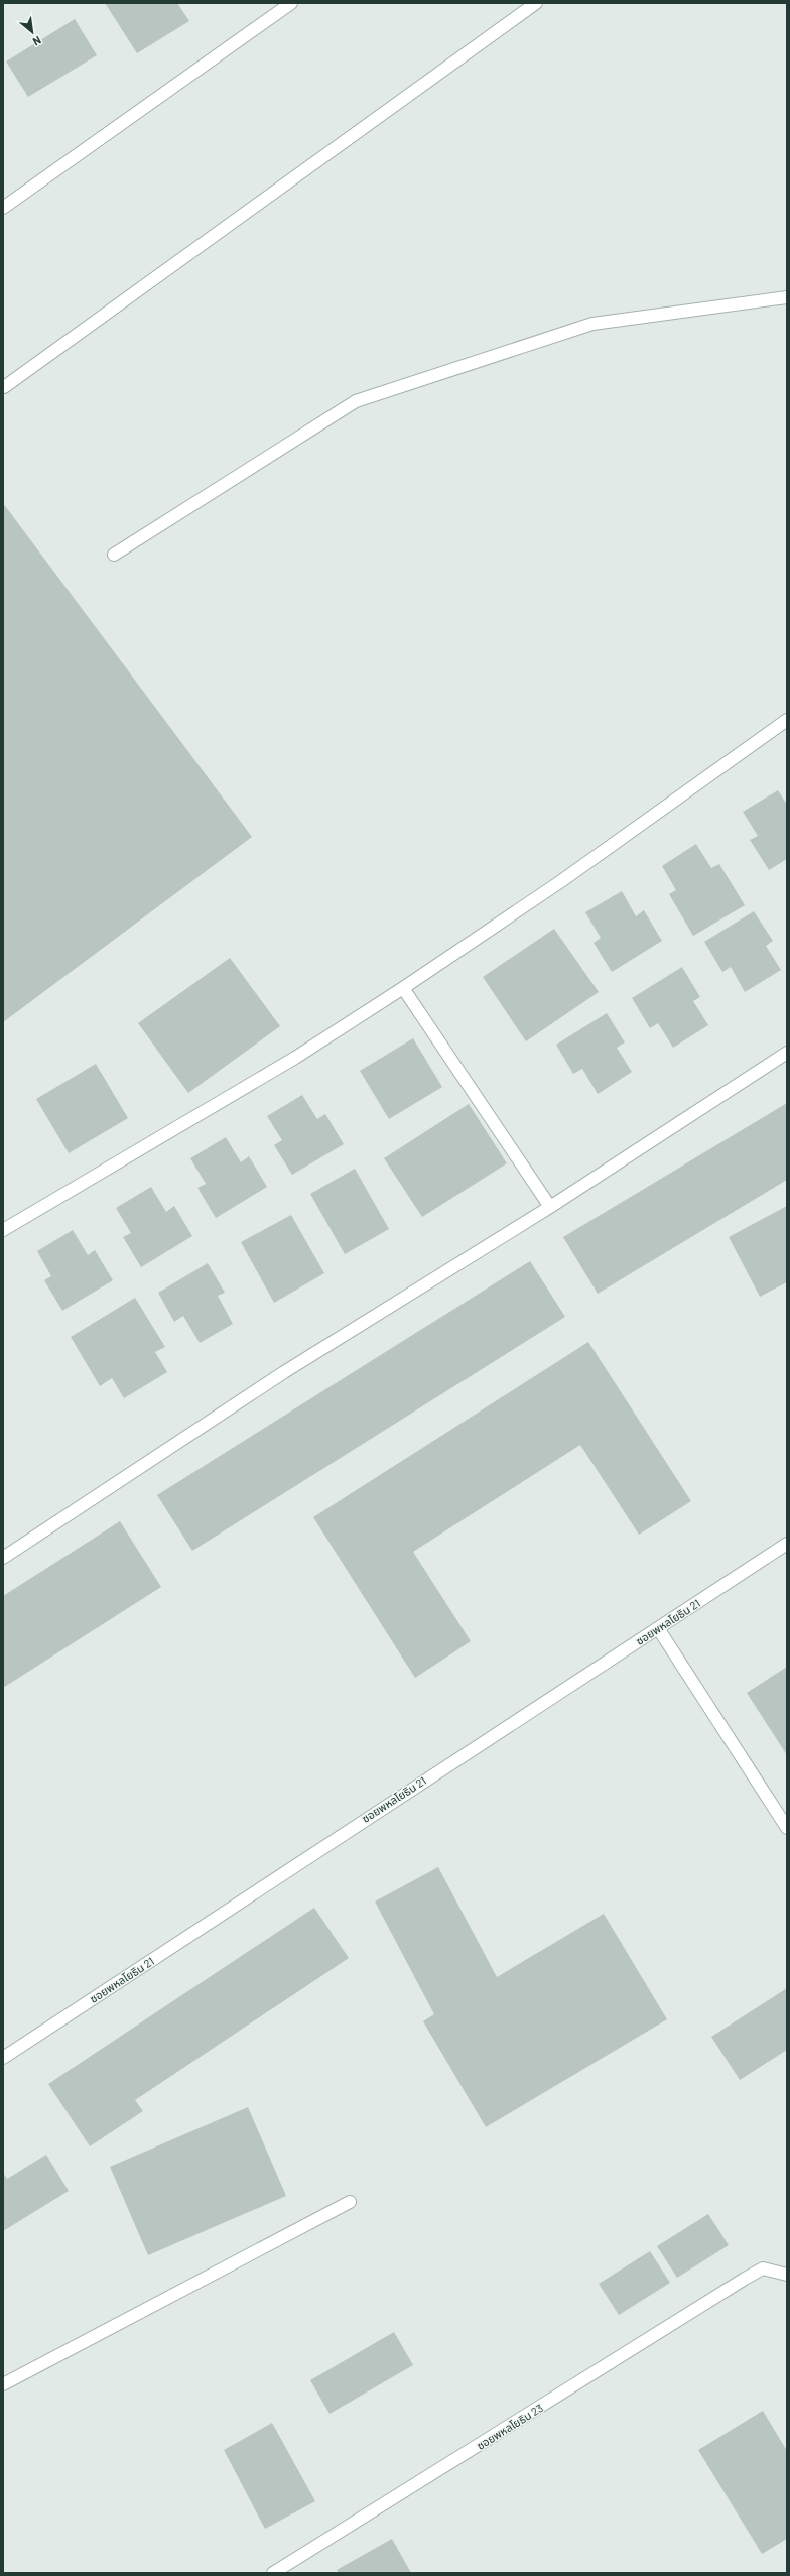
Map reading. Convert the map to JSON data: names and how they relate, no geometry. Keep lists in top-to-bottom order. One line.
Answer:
{"streets":{"street":["ซอยพหลโยธิน 21","ซอยพหลโยธิน 23"]},"north":"bottom right"}
